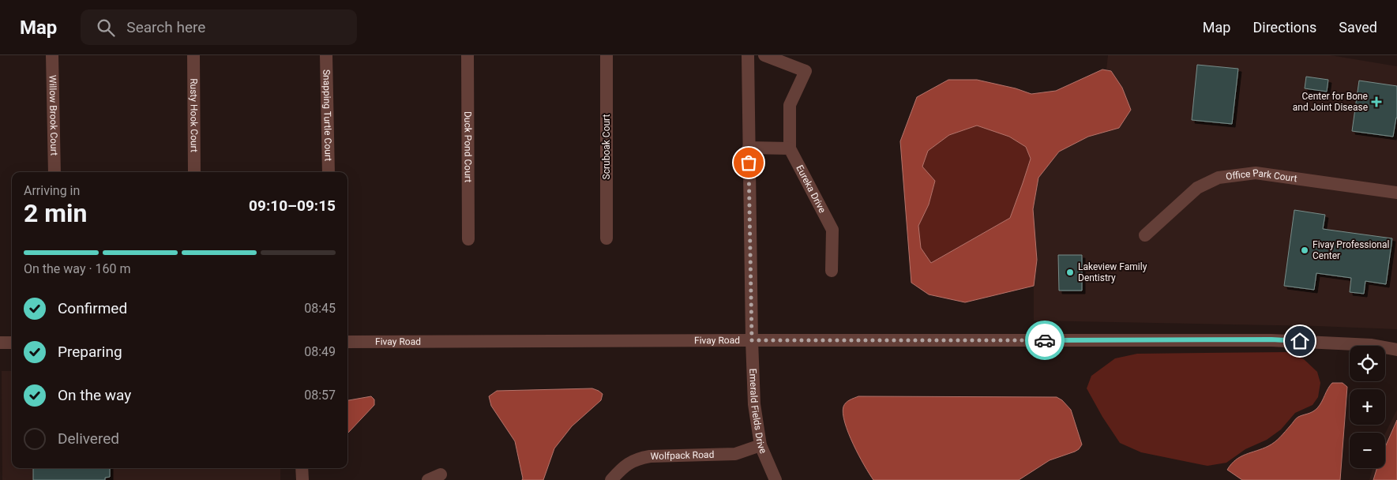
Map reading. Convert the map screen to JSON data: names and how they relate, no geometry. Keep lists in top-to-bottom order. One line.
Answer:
{"streets":{"street":["Willow Brook Court","Rusty Hook Court","Snapping Turtle Court","Scruboak Court","Duck Pond Court","Office Park Court","Eureka Drive","Fivay Road","Emerald Fields Drive","Wolfpack Road"]},"crossings":[["Fivay Road","Emerald Fields Drive"],["Emerald Fields Drive","Wolfpack Road"]],"places":{"health":["Center for Bone and Joint Disease"],"other":["Fivay Professional Center","Lakeview Family Dentistry"]},"page":{"header":"Map","search":"Search here","nav":["Map","Directions","Saved"],"heading":["2 min","Arriving in","09:10–09:15"],"bar":"On the way · 160 m","list":[["Confirmed","08:45"],["Preparing","08:49"],["On the way","08:57"],"Delivered"],"map_buttons":["+","−"]}}
